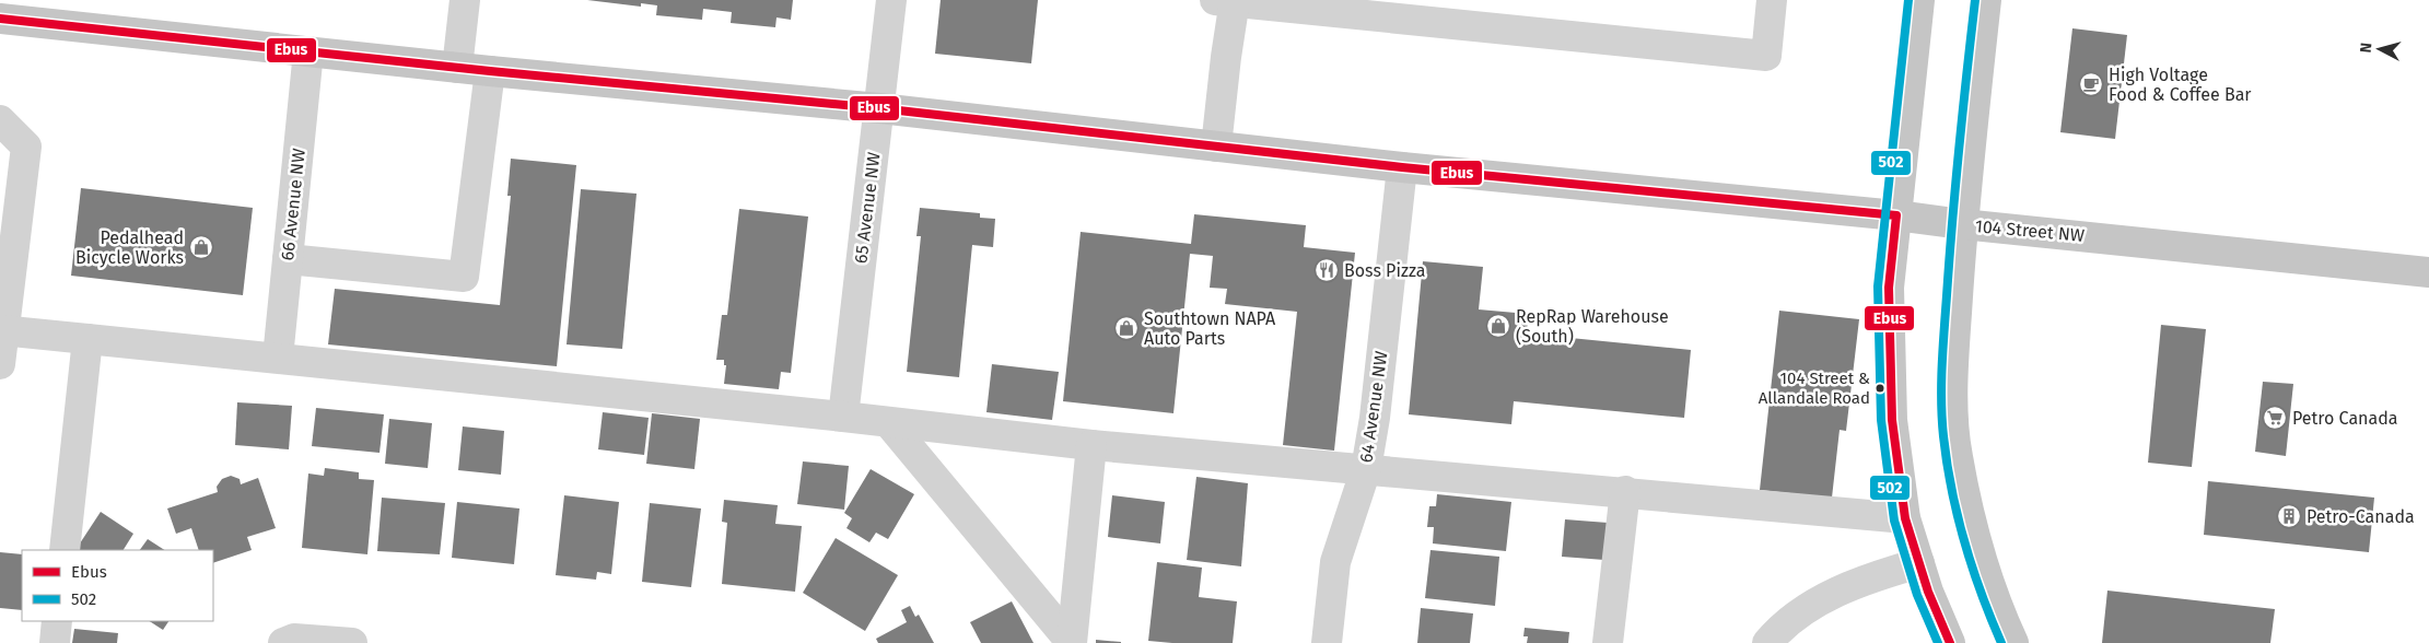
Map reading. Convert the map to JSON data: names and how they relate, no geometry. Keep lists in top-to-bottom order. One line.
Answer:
{"streets":{"main road":["104 Street NW"],"street":["66 Avenue NW","65 Avenue NW","64 Avenue NW"]},"crossings":[["66 Avenue NW","104 Street NW"],["65 Avenue NW","104 Street NW"],["104 Street NW","64 Avenue NW"]],"places":{"cafe":["High Voltage Food & Coffee Bar"],"shop":["Pedalhead Bicycle Works","RepRap Warehouse (South)","Southtown NAPA Auto Parts"],"restaurant":["Boss Pizza"],"other":["104 Street & Allandale Road"],"supermarket":["Petro Canada"],"building":["Petro-Canada"]},"lines":["transit line 502","transit line Ebus"],"legend":["Ebus","502"],"north":"left"}
